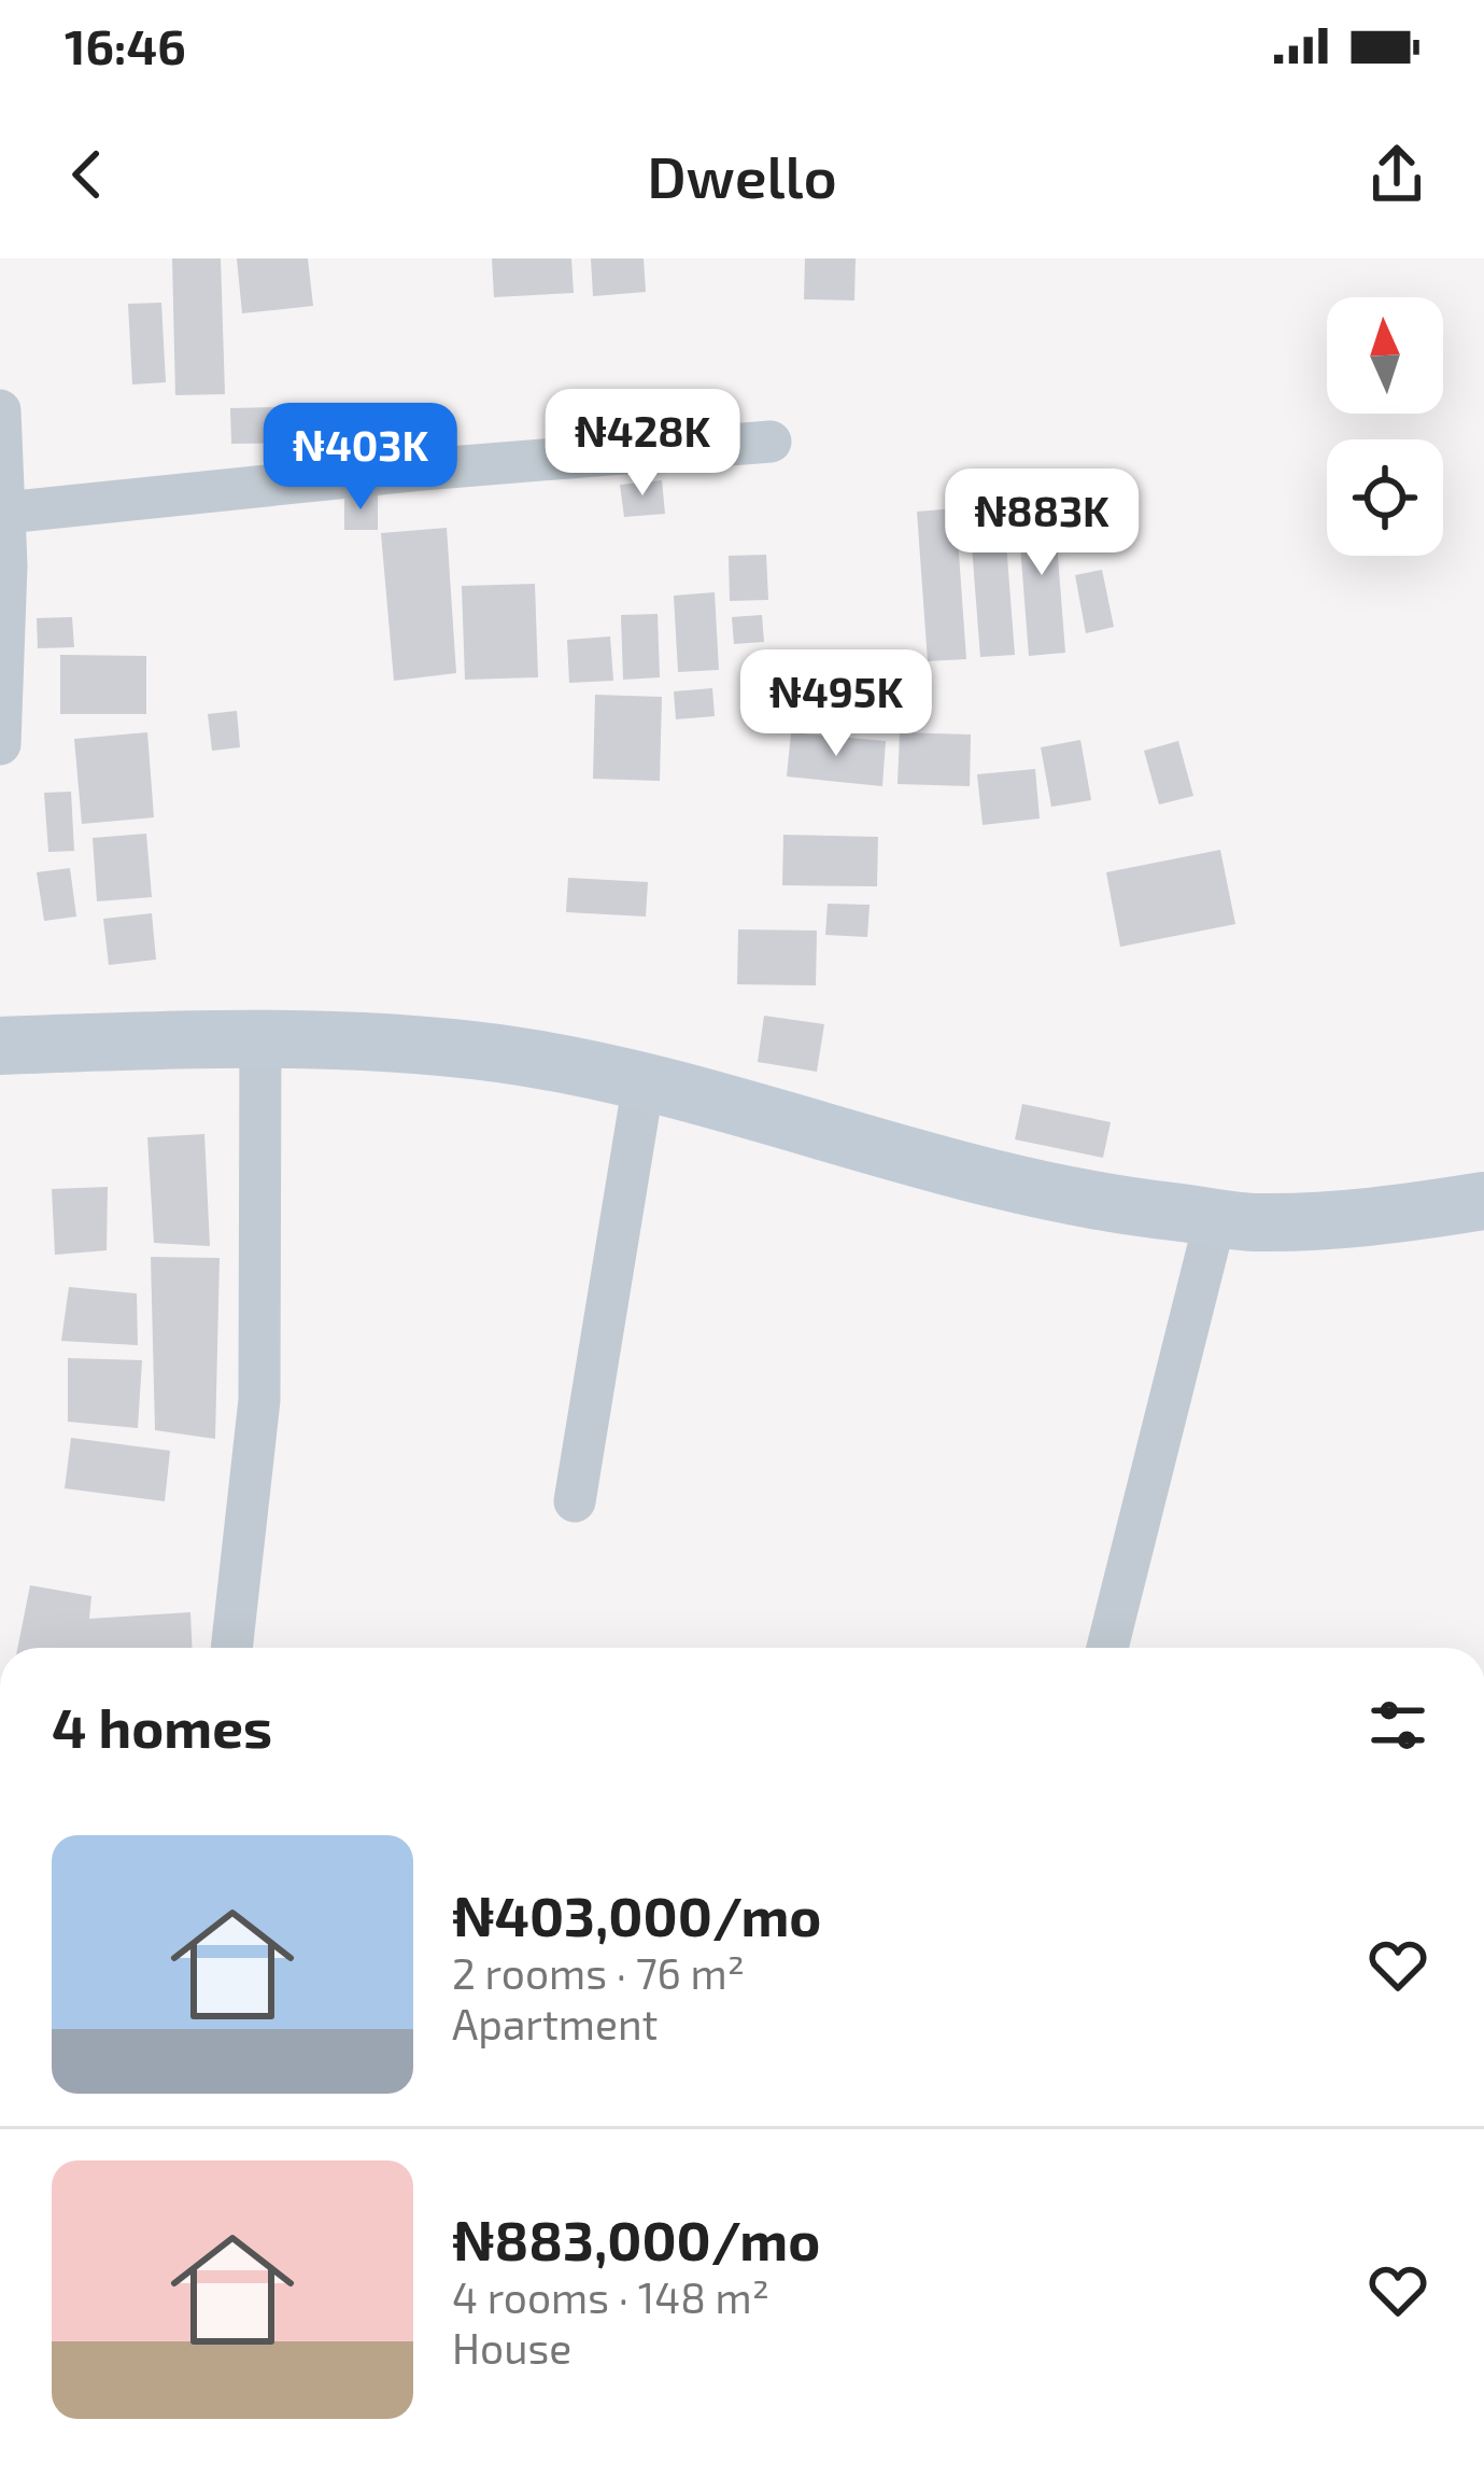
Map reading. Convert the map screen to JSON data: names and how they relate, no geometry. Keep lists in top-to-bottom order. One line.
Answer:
{"north":"top","page":{"status":"16:46","header":"Dwello","price":["₦428K","₦403K","₦883K","₦495K"],"heading":"4 homes","list":[{"name":"₦403,000/mo","note":"2 rooms · 76 m² · Apartment"},{"name":"₦883,000/mo","note":"4 rooms · 148 m² · House"}]}}
